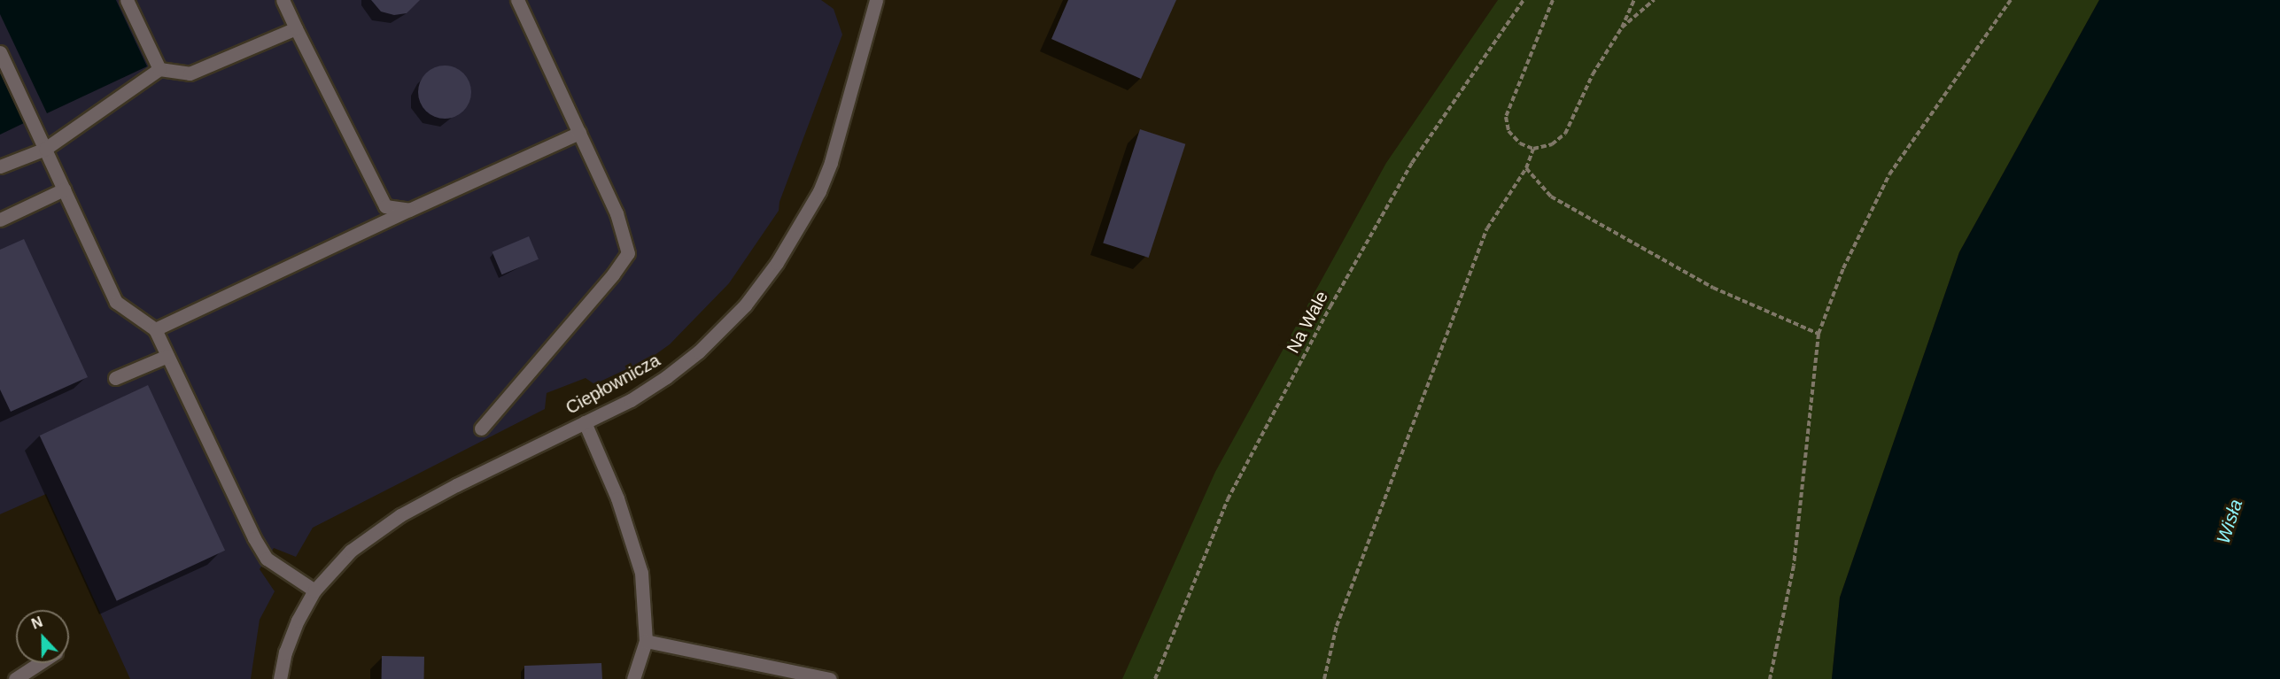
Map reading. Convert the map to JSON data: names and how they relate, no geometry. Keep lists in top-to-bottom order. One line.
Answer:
{"streets":{"street":["Ciepłownicza"],"path":["Na Wale"]},"water":["Wisła"],"north":"top"}
